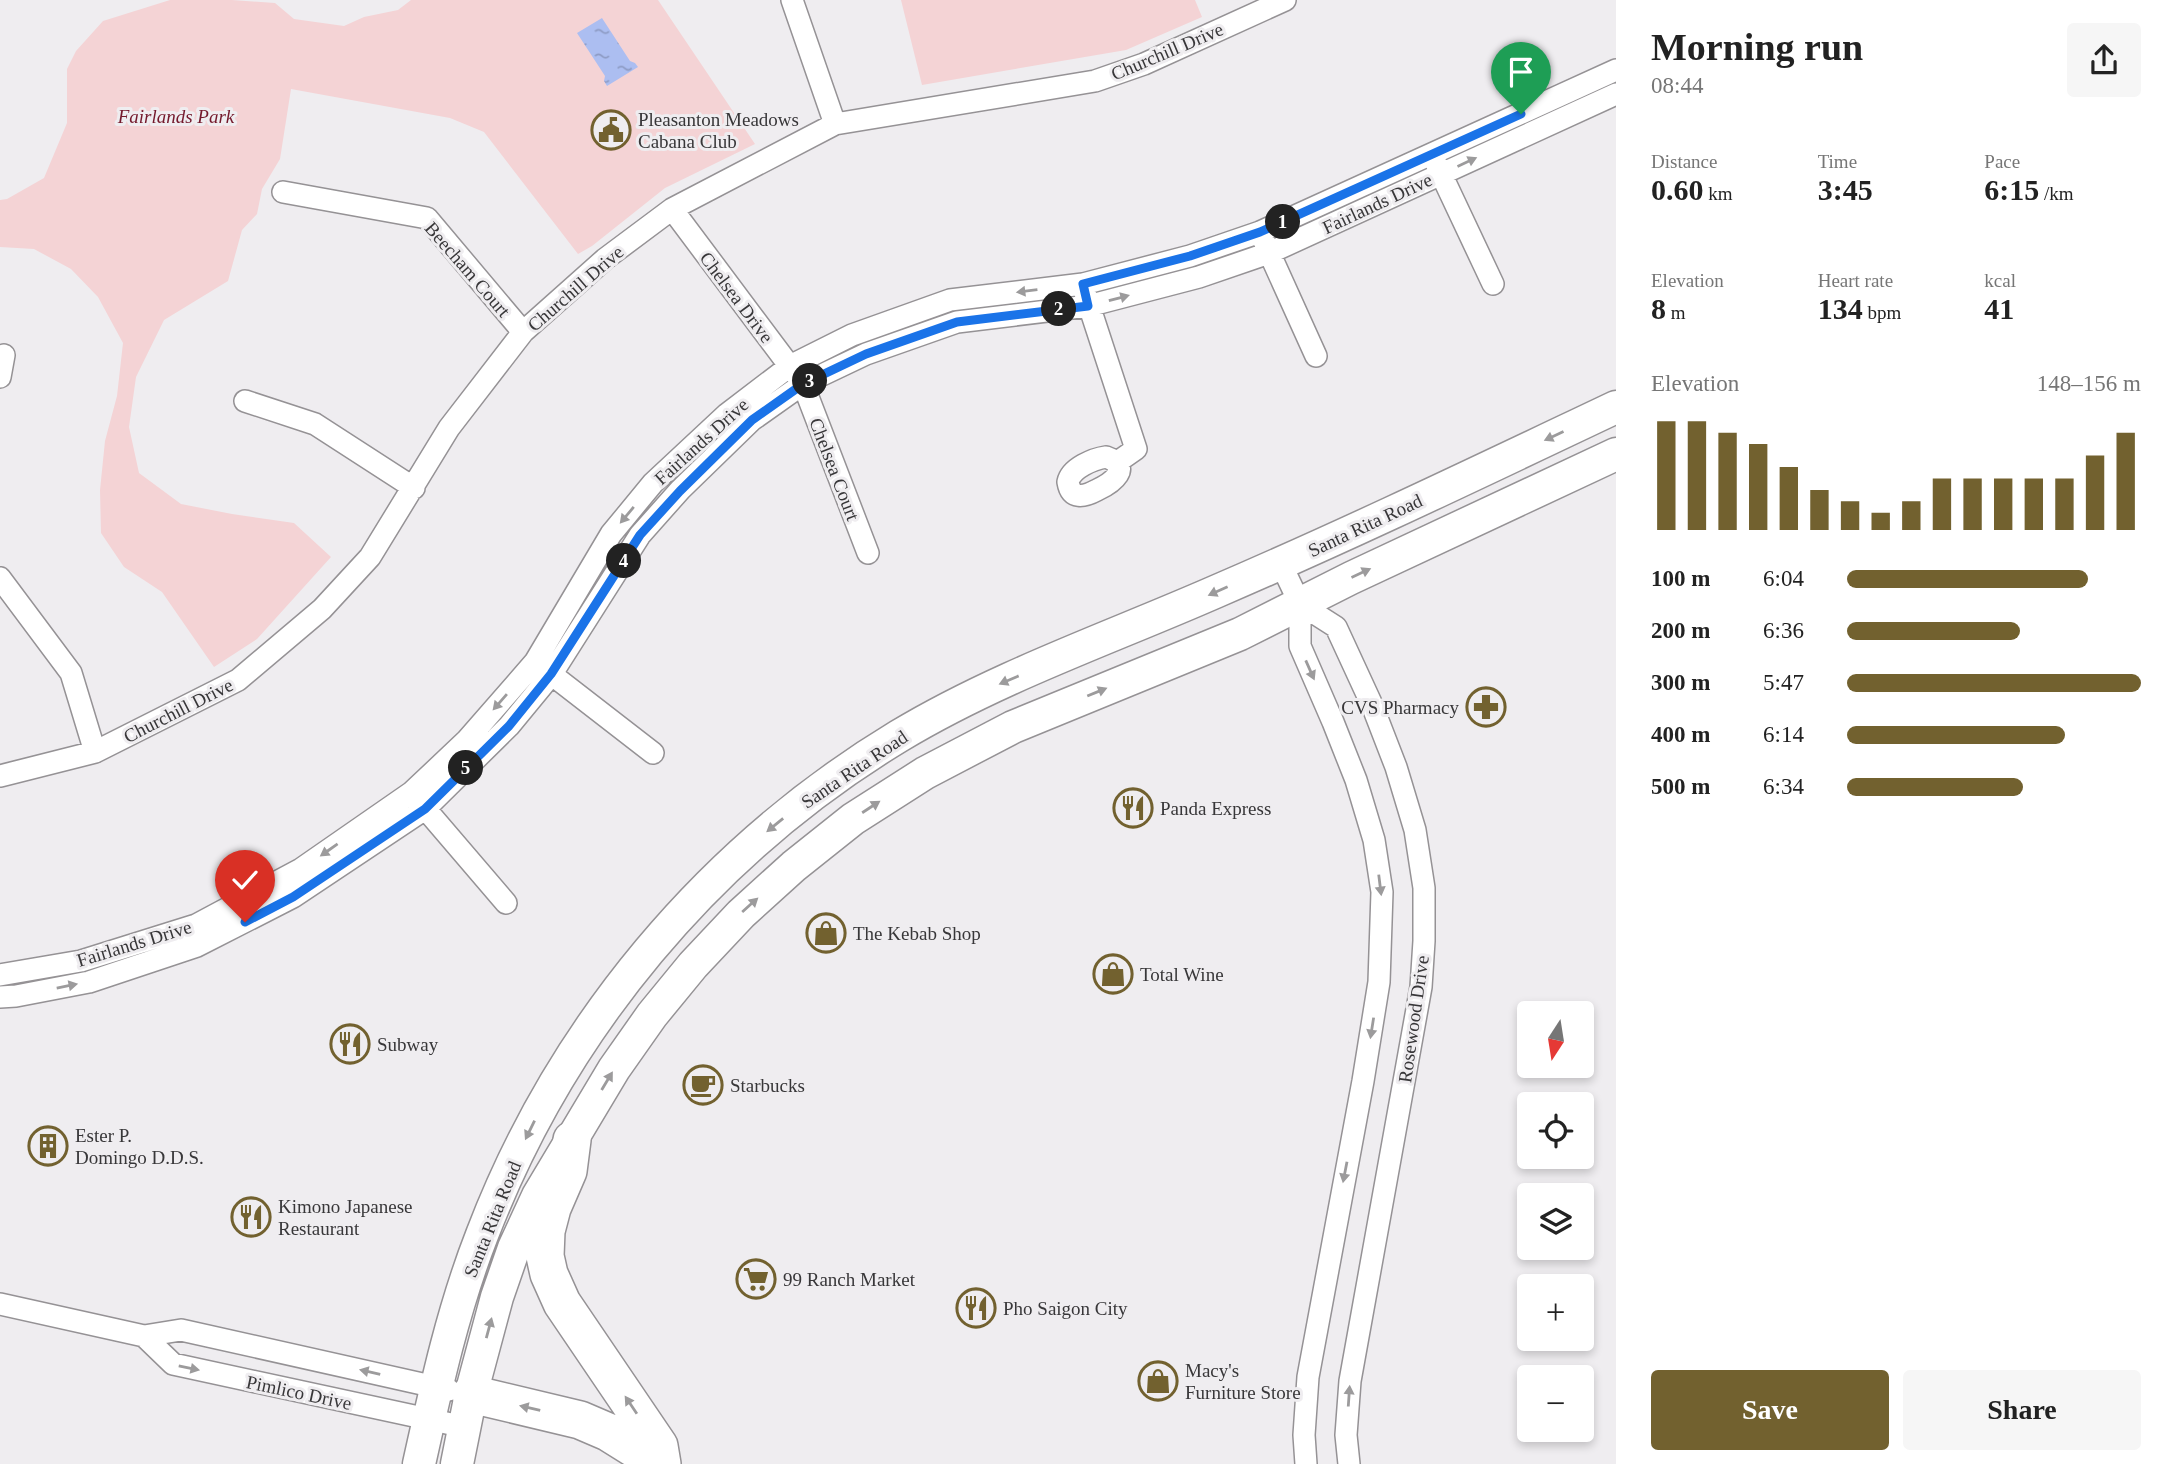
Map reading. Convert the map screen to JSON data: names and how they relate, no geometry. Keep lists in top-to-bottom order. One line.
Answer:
{"streets":{"main road":["Santa Rita Road"],"street":["Churchill Drive","Fairlands Drive","Beecham Court","Chelsea Drive","Chelsea Court","Rosewood Drive","Pimlico Drive"]},"crossings":[["Churchill Drive","Beecham Court"],["Churchill Drive","Chelsea Drive"],["Fairlands Drive","Chelsea Drive"],["Fairlands Drive","Chelsea Court"],["Chelsea Drive","Chelsea Court"],["Santa Rita Road","Rosewood Drive"],["Santa Rita Road","Pimlico Drive"]],"parks":["Fairlands Park"],"places":{"public building":["Pleasanton Meadows Cabana Club"],"pharmacy":["CVS Pharmacy"],"restaurant":["Panda Express","Subway","Kimono Japanese Restaurant","Pho Saigon City"],"shop":["The Kebab Shop","Total Wine","Macy's Furniture Store"],"cafe":["Starbucks"],"building":["Ester P. Domingo D.D.S."],"supermarket":["99 Ranch Market"]},"north":"bottom","page":{"heading":["Morning run","08:44"],"stats":[["Distance","0.60 km"],["Time","3:45"],["Pace","6:15 /km"],["Elevation","8 m"],["Heart rate","134 bpm"],["kcal","41"]],"pins":["1","2","3","4","5"],"chart":["Elevation","148–156 m"],"list":[{"name":"100 m","note":"6:04"},{"name":"200 m","note":"6:36"},{"name":"300 m","note":"5:47"},{"name":"400 m","note":"6:14"},{"name":"500 m","note":"6:34"}],"map_buttons":["+","−"],"buttons":["Save","Share"]}}
